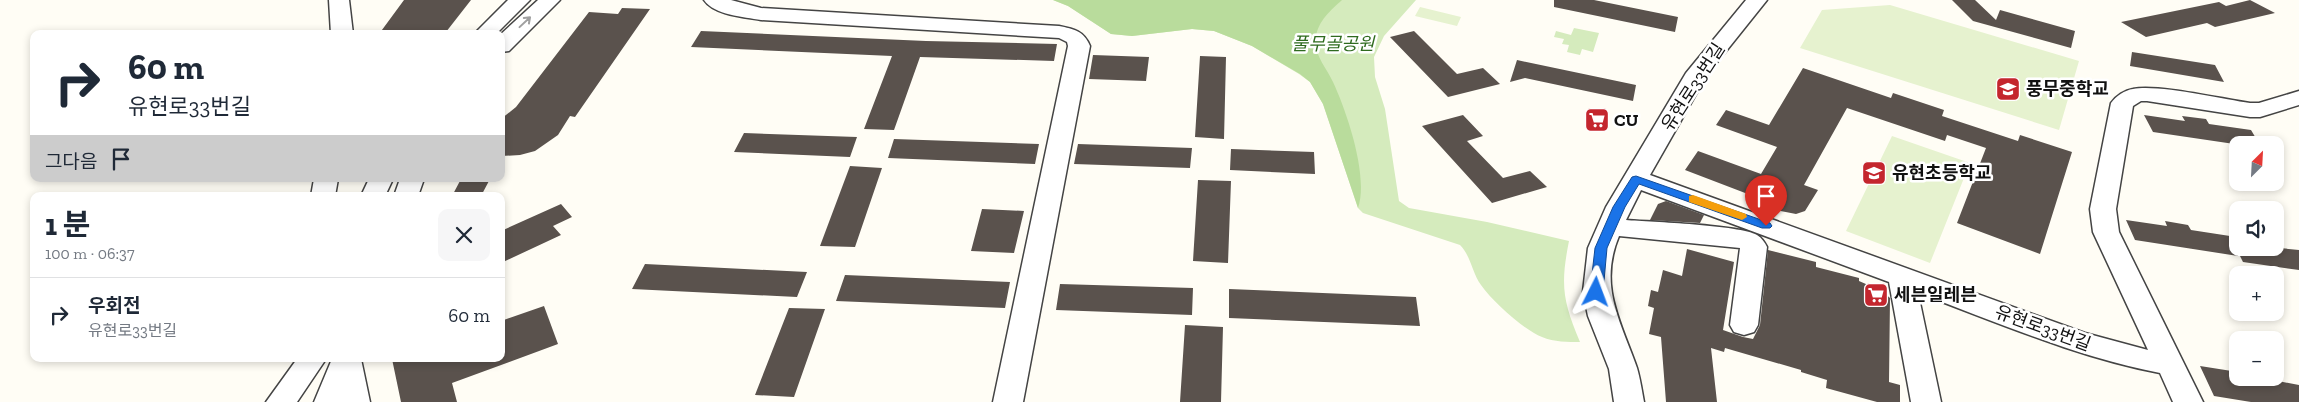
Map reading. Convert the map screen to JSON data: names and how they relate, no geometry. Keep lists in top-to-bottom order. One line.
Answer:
{"streets":{"street":["유현로33번길"]},"parks":["풀무골공원"],"places":{"school or university":["풍무중학교","유현초등학교"],"supermarket":["CU","세븐일레븐"]},"north":"top right","page":{"turn":["60 m","유현로33번길"],"then":"그다음","map_buttons":["+","−"],"heading":["1 분","100 m · 06:37"],"list":[{"name":"우회전","note":"유현로33번길","value":"60 m"}]}}
